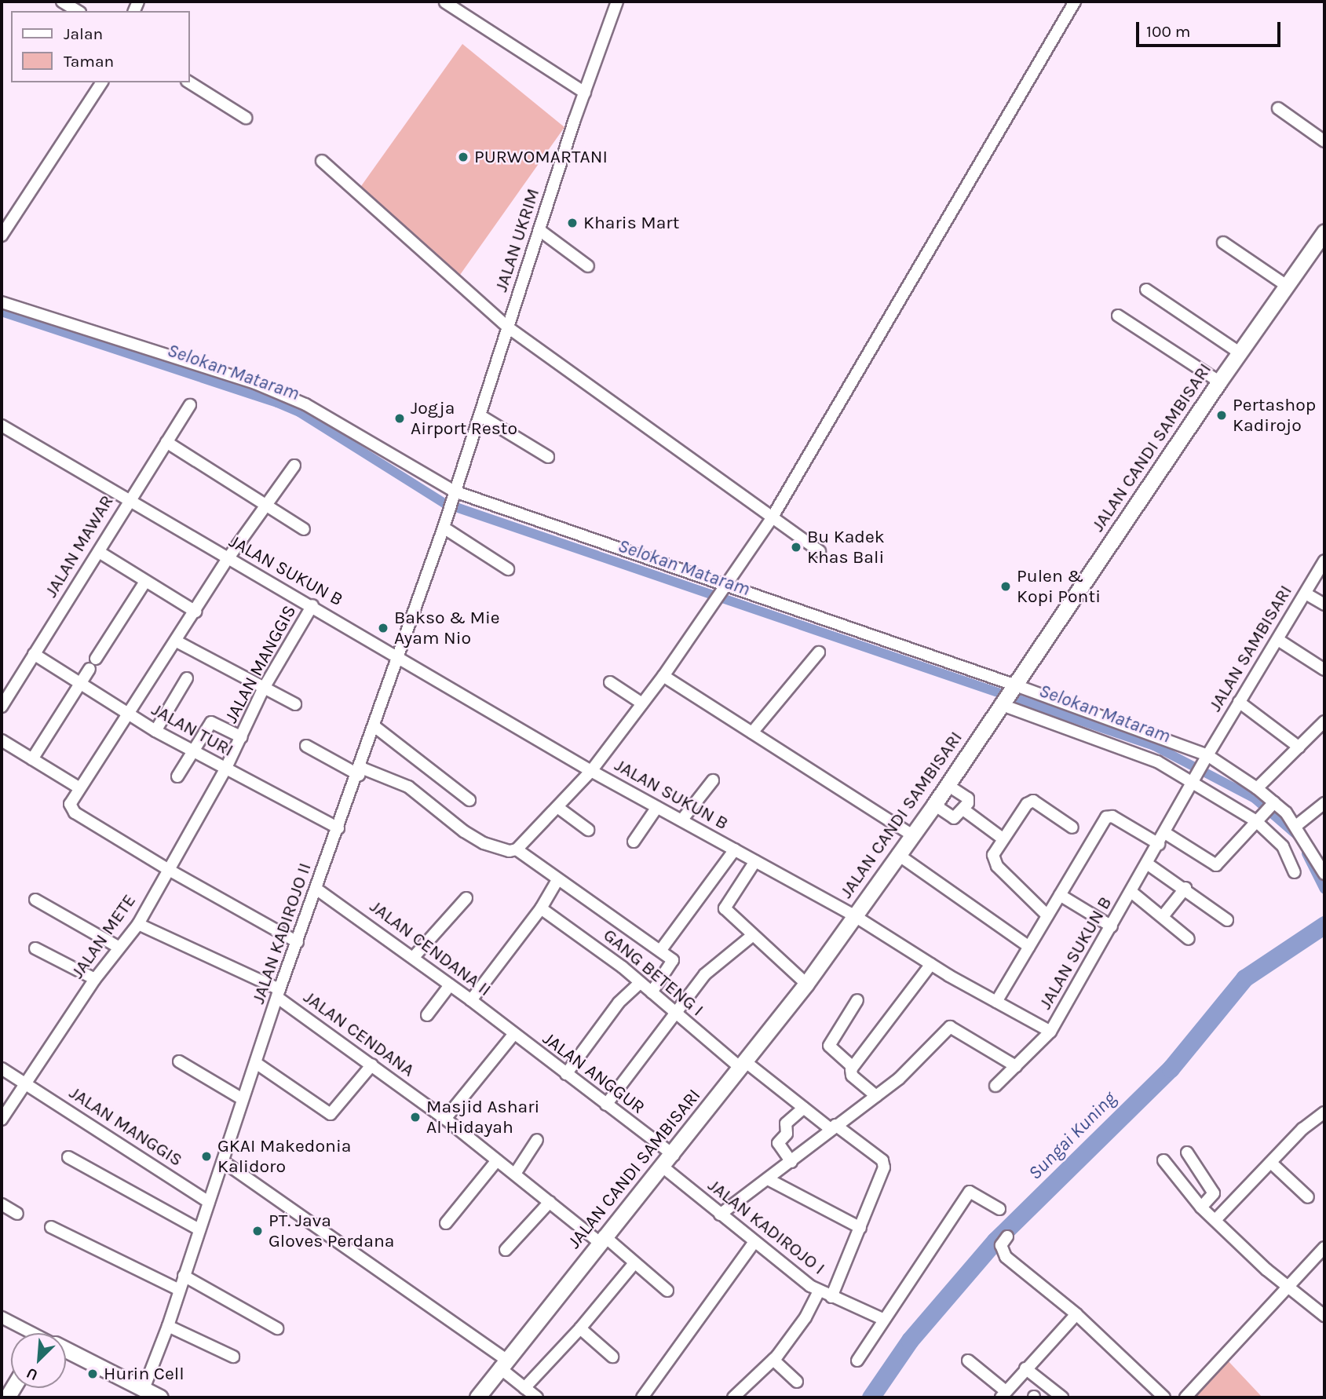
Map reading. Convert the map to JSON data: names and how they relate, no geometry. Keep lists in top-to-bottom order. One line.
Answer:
{"streets":{"street":["JALAN UKRIM","JALAN CANDI SAMBISARI","JALAN MAWAR","JALAN SUKUN B","JALAN SAMBISARI","JALAN MANGGIS","JALAN TURI","JALAN KADIROJO II","JALAN METE","JALAN CENDANA II","GANG BETENG I","JALAN CENDANA","JALAN ANGGUR","JALAN KADIROJO I"]},"crossings":[["JALAN UKRIM","JALAN KADIROJO II"],["JALAN CANDI SAMBISARI","JALAN SUKUN B"],["JALAN CANDI SAMBISARI","GANG BETENG I"],["JALAN CANDI SAMBISARI","JALAN CENDANA"],["JALAN CANDI SAMBISARI","JALAN ANGGUR"],["JALAN CANDI SAMBISARI","JALAN KADIROJO I"],["JALAN MAWAR","JALAN SUKUN B"],["JALAN MAWAR","JALAN TURI"],["JALAN SUKUN B","JALAN SAMBISARI"],["JALAN SUKUN B","JALAN MANGGIS"],["JALAN SUKUN B","JALAN KADIROJO II"],["JALAN MANGGIS","JALAN TURI"],["JALAN MANGGIS","JALAN KADIROJO II"],["JALAN MANGGIS","JALAN METE"],["JALAN TURI","JALAN KADIROJO II"],["JALAN TURI","JALAN METE"],["JALAN KADIROJO II","JALAN CENDANA II"],["JALAN KADIROJO II","JALAN CENDANA"],["JALAN METE","JALAN CENDANA"],["JALAN CENDANA II","JALAN ANGGUR"]],"water":["Selokan Mataram","Sungai Kuning"],"places":["PURWOMARTANI","Kharis Mart","Pertashop Kadirojo","Jogja Airport Resto","Bu Kadek Khas Bali","Pulen & Kopi Ponti","Bakso & Mie Ayam Nio","Masjid Ashari Al Hidayah","GKAI Makedonia Kalidoro","PT. Java Gloves Perdana","Hurin Cell"],"legend":["Jalan","Taman"],"scale_bar":"100 m","north":"bottom left"}
